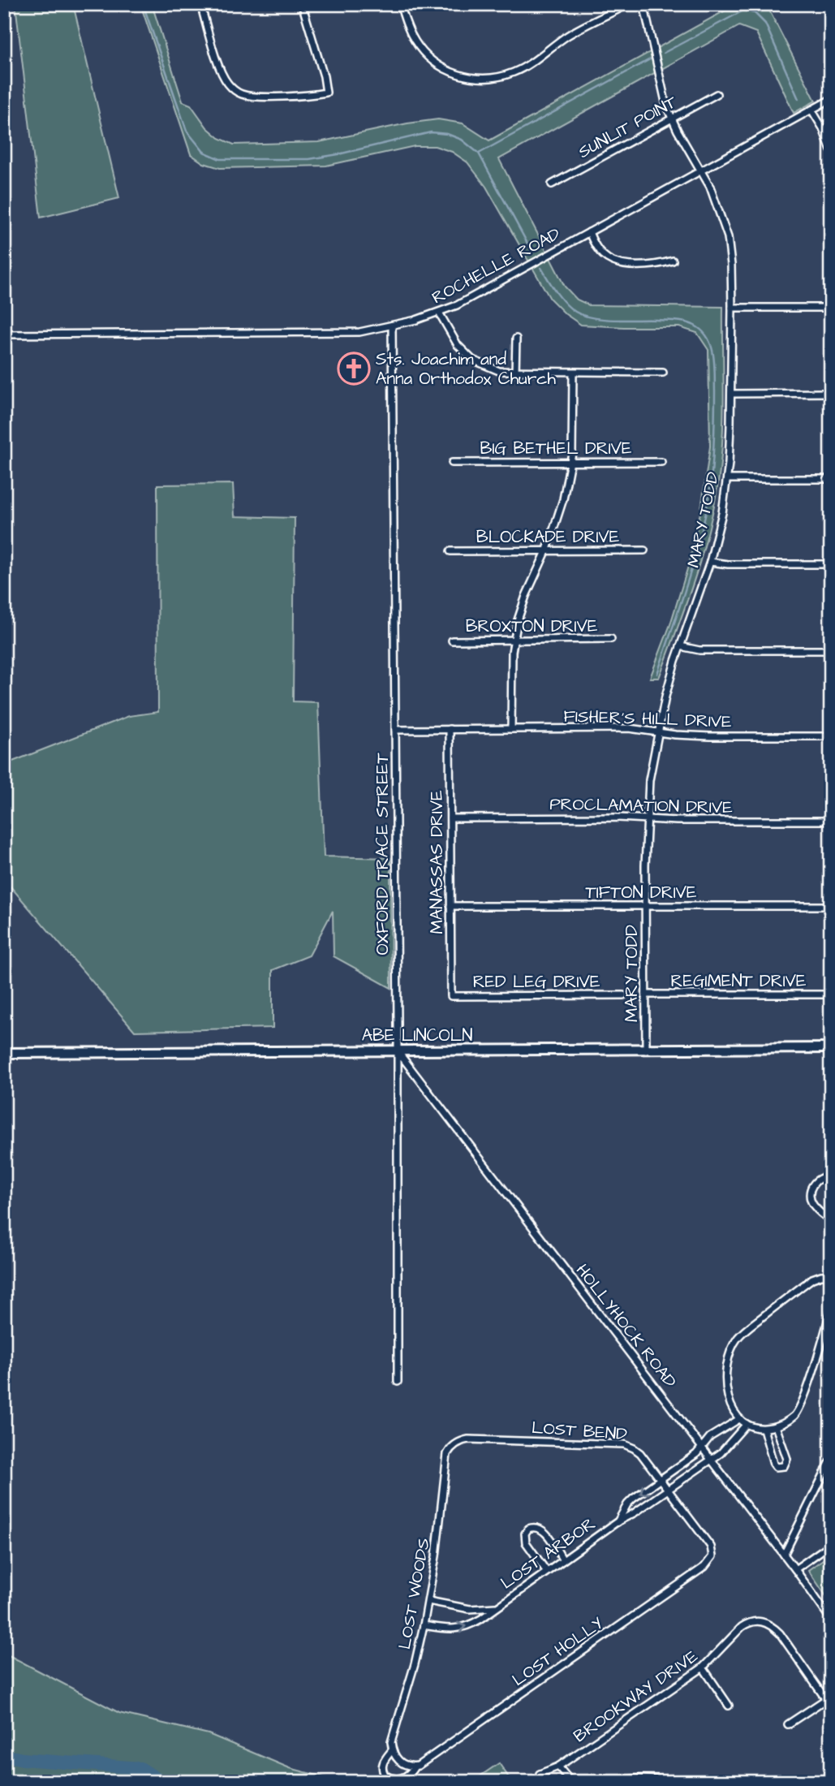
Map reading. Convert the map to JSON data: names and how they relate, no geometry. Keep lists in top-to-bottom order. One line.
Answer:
{"streets":{"street":["SUNLIT POINT","ROCHELLE ROAD","BIG BETHEL DRIVE","MARY TODD","BLOCKADE DRIVE","BROXTON DRIVE","FISHER'S HILL DRIVE","PROCLAMATION DRIVE","OXFORD TRACE STREET","MANASSAS DRIVE","TIFTON DRIVE","REGIMENT DRIVE","RED LEG DRIVE","ABE LINCOLN","HOLLYHOCK ROAD","LOST BEND","LOST ARBOR","LOST WOODS","LOST HOLLY","BROOKWAY DRIVE"]},"crossings":[["SUNLIT POINT","MARY TODD"],["ROCHELLE ROAD","MARY TODD"],["ROCHELLE ROAD","OXFORD TRACE STREET"],["MARY TODD","FISHER'S HILL DRIVE"],["MARY TODD","PROCLAMATION DRIVE"],["MARY TODD","TIFTON DRIVE"],["MARY TODD","REGIMENT DRIVE"],["MARY TODD","ABE LINCOLN"],["FISHER'S HILL DRIVE","OXFORD TRACE STREET"],["FISHER'S HILL DRIVE","MANASSAS DRIVE"],["PROCLAMATION DRIVE","MANASSAS DRIVE"],["OXFORD TRACE STREET","ABE LINCOLN"],["OXFORD TRACE STREET","HOLLYHOCK ROAD"],["MANASSAS DRIVE","TIFTON DRIVE"],["MANASSAS DRIVE","RED LEG DRIVE"],["ABE LINCOLN","HOLLYHOCK ROAD"],["HOLLYHOCK ROAD","LOST ARBOR"],["LOST BEND","LOST ARBOR"],["LOST BEND","LOST WOODS"],["LOST BEND","LOST HOLLY"],["LOST ARBOR","LOST WOODS"],["LOST WOODS","LOST HOLLY"]],"places":{"church":["Sts. Joachim and Anna Orthodox Church"]}}
